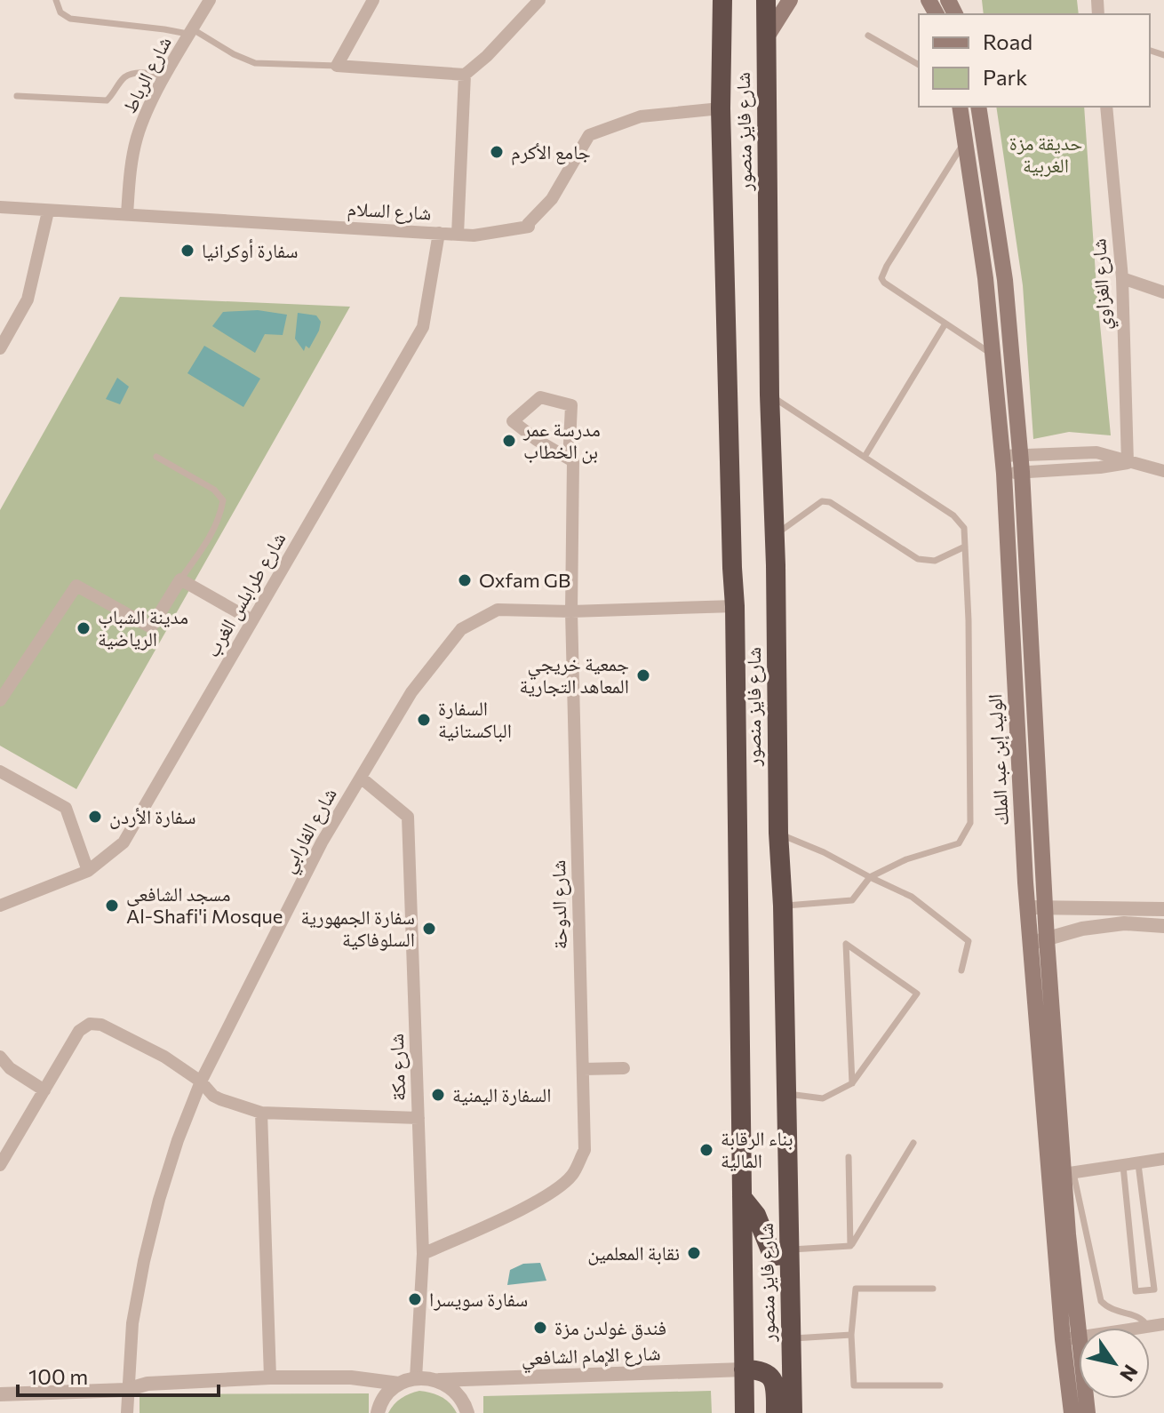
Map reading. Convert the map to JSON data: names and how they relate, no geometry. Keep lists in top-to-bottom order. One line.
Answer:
{"streets":{"highway":["شارع فايز منصور"],"main road":["الوليد إبن عبد الملك"],"street":["شارع الرباط","شارع السلام","شارع الغزاوي","شارع طرابلس الغرب","شارع الفارابي","شارع الدوحة","شارع مكة","شارع الإمام الشافعي"]},"crossings":[["شارع الرباط","شارع السلام"],["شارع فايز منصور","شارع السلام"],["شارع فايز منصور","شارع الفارابي"],["شارع فايز منصور","شارع الإمام الشافعي"],["شارع السلام","شارع طرابلس الغرب"],["شارع الفارابي","شارع الدوحة"],["شارع الفارابي","شارع مكة"],["شارع الدوحة","شارع مكة"],["شارع مكة","شارع الإمام الشافعي"]],"parks":["حديقة مزة الغربية"],"places":["جامع الأكرم","سفارة أوكرانيا","مدرسة عمر بن الخطاب","Oxfam GB","مدينة الشباب الرياضية","جمعية خريجي المعاهد التجارية","السفارة الباكستانية","سفارة الأردن","مسجد الشافعي Al-Shafi'i Mosque","سفارة الجمهورية السلوفاكية","السفارة اليمنية","بناء الرقابة المالية","نقابة المعلمين","سفارة سويسرا","فندق غولدن مزة"],"legend":["Road","Park"],"scale_bar":"100 m","north":"bottom right"}
